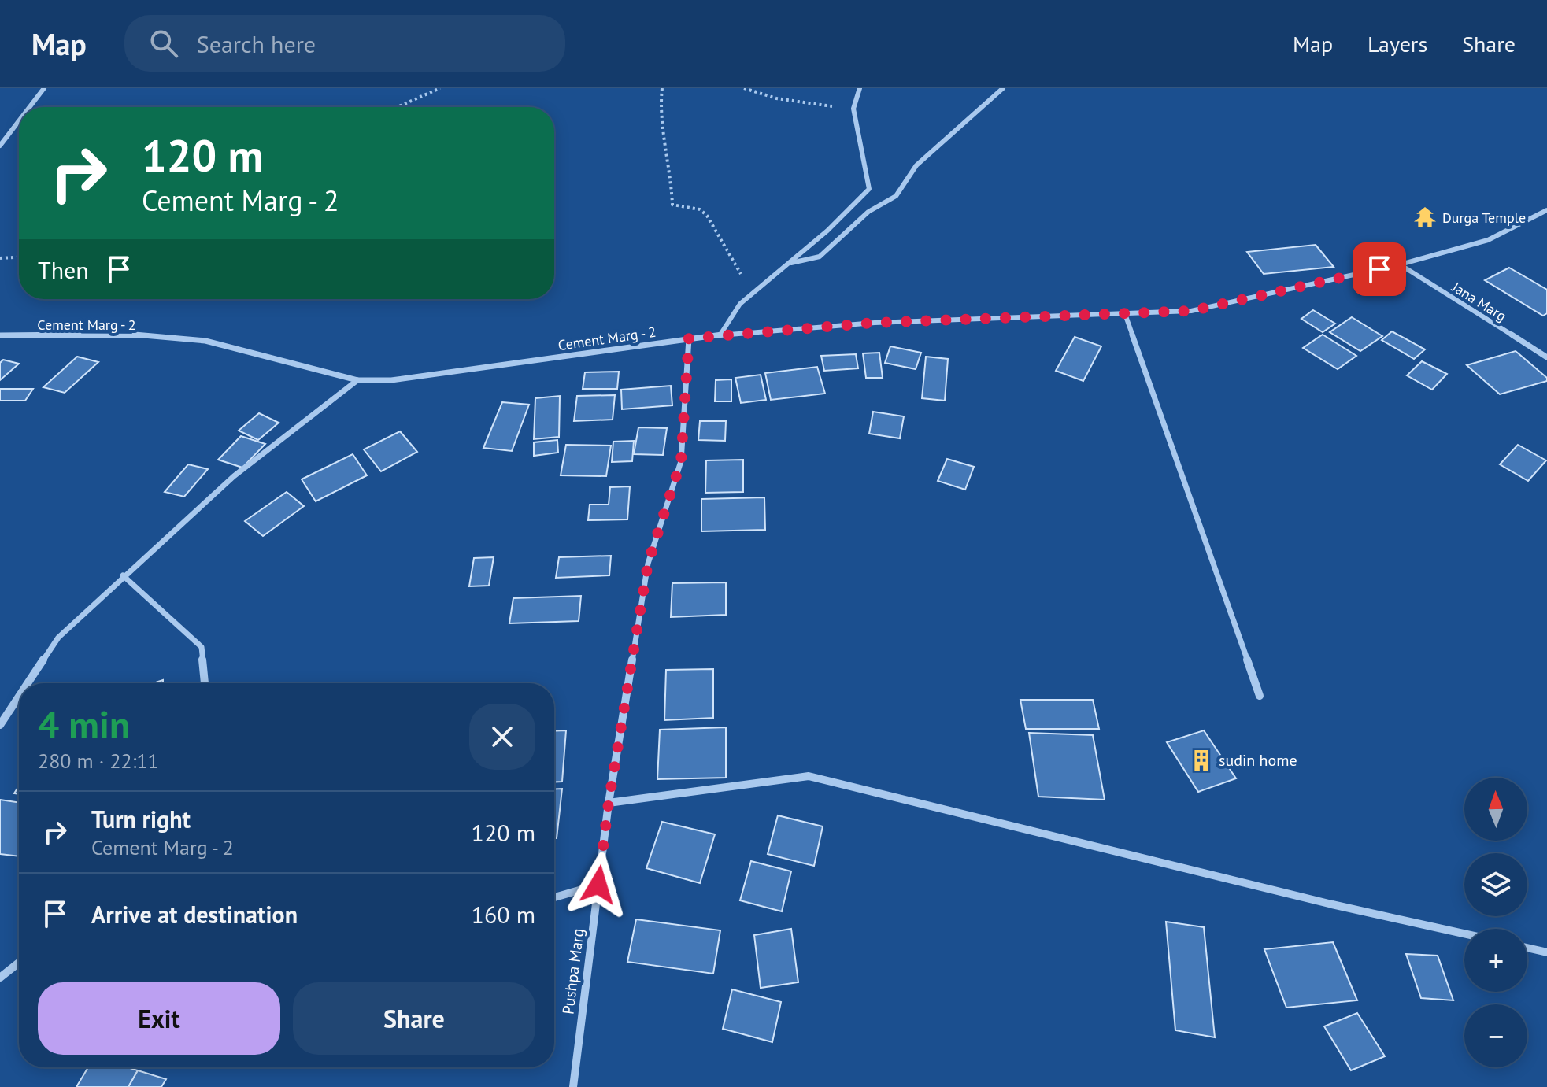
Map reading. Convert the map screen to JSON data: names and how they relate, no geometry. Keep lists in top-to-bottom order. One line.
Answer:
{"streets":{"street":["Jana Marg","Cement Marg - 2","Pushpa Marg"]},"crossings":[["Jana Marg","Cement Marg - 2"],["Cement Marg - 2","Pushpa Marg"]],"places":{"temple":["Durga Temple"],"building":["sudin home"]},"north":"top","page":{"header":"Map","search":"Search here","nav":["Map","Layers","Share"],"turn":["120 m","Cement Marg - 2"],"then":"Then","heading":["4 min","280 m · 22:11"],"map_buttons":["+","−"],"list":[{"name":"Turn right","note":"Cement Marg - 2","value":"120 m"},{"name":"Arrive at destination","value":"160 m"}],"buttons":["Exit","Share"]}}
